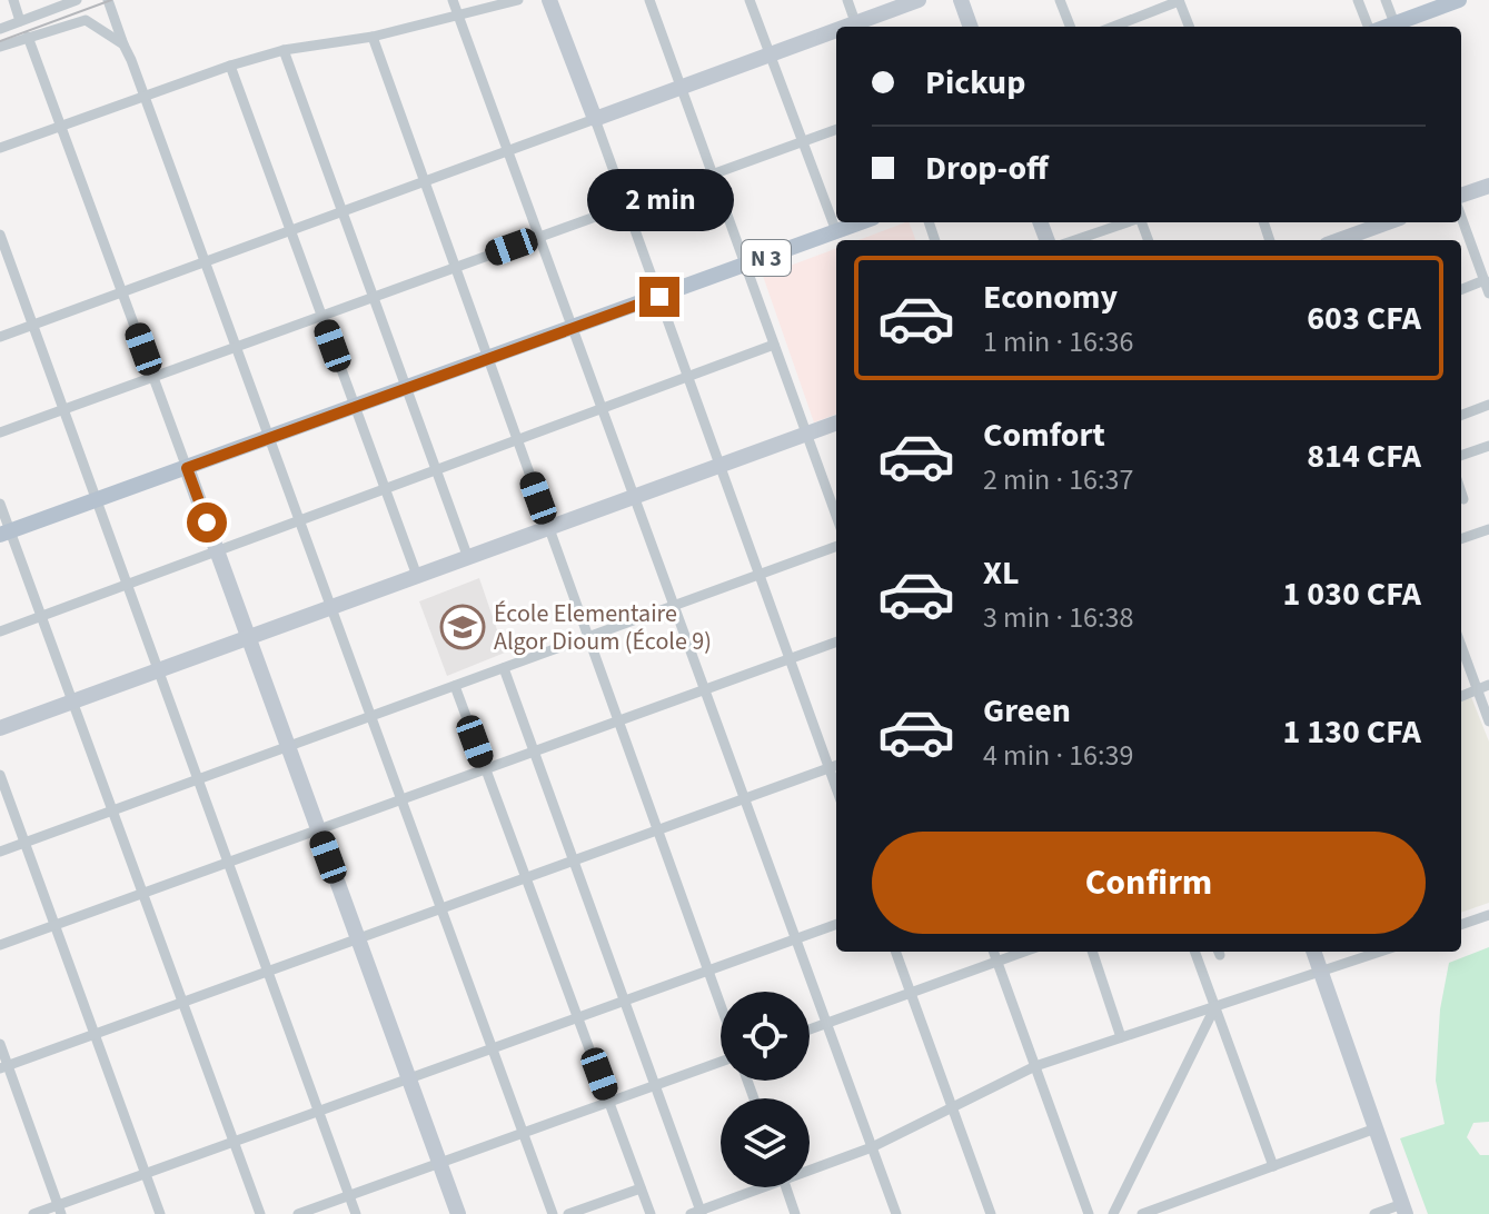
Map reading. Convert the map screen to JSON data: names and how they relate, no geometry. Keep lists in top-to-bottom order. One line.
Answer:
{"streets":{"main road":["N 3"]},"places":{"school or university":["École Elementaire Algor Dioum (École 9)"]},"page":{"banner":["Pickup","Drop-off"],"bubble":"2 min","list":[{"name":"Economy","note":"1 min · 16:36","value":"603 CFA"},{"name":"Comfort","note":"2 min · 16:37","value":"814 CFA"},{"name":"XL","note":"3 min · 16:38","value":"1 030 CFA"},{"name":"Green","note":"4 min · 16:39","value":"1 130 CFA"}],"buttons":"Confirm"}}
